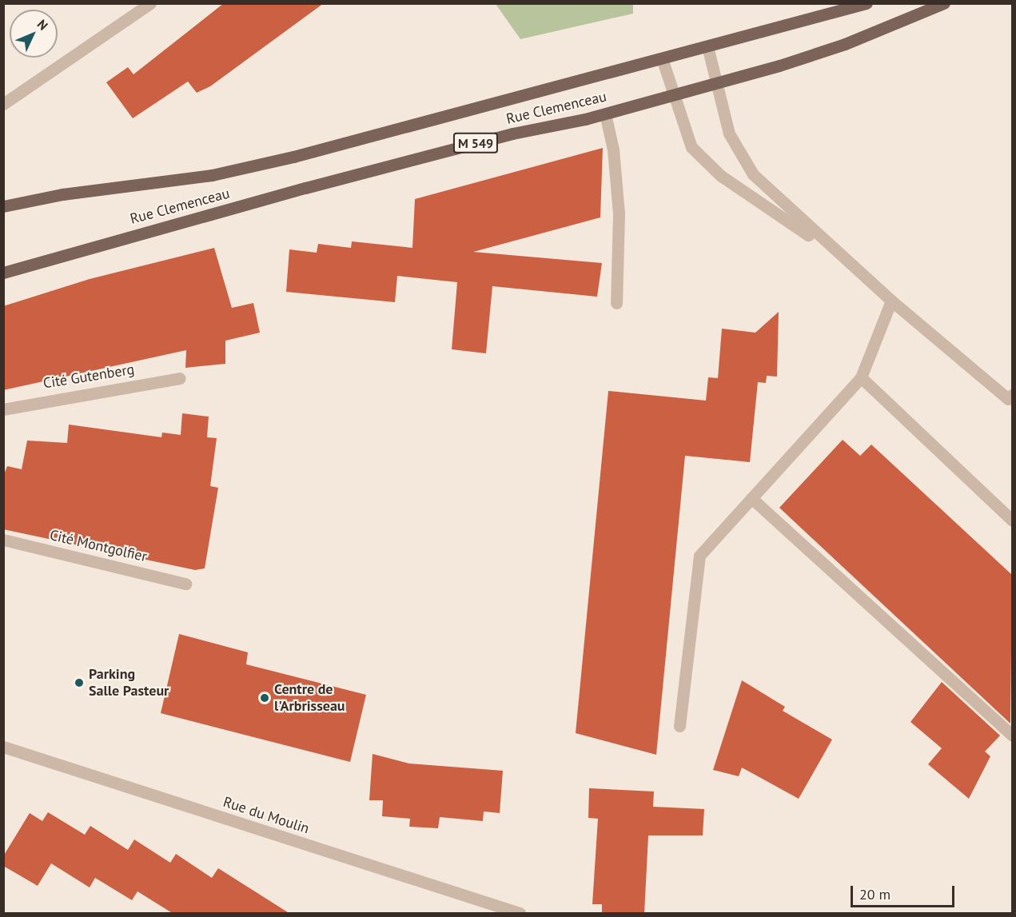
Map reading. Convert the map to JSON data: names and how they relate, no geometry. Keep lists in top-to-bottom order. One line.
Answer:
{"streets":{"main road":["Rue Clemenceau","M 549"],"street":["Cité Gutenberg","Cité Montgolfier","Rue du Moulin"]},"places":["Parking Salle Pasteur","Centre de l'Arbrisseau"],"scale_bar":"20 m","north":"top right"}
